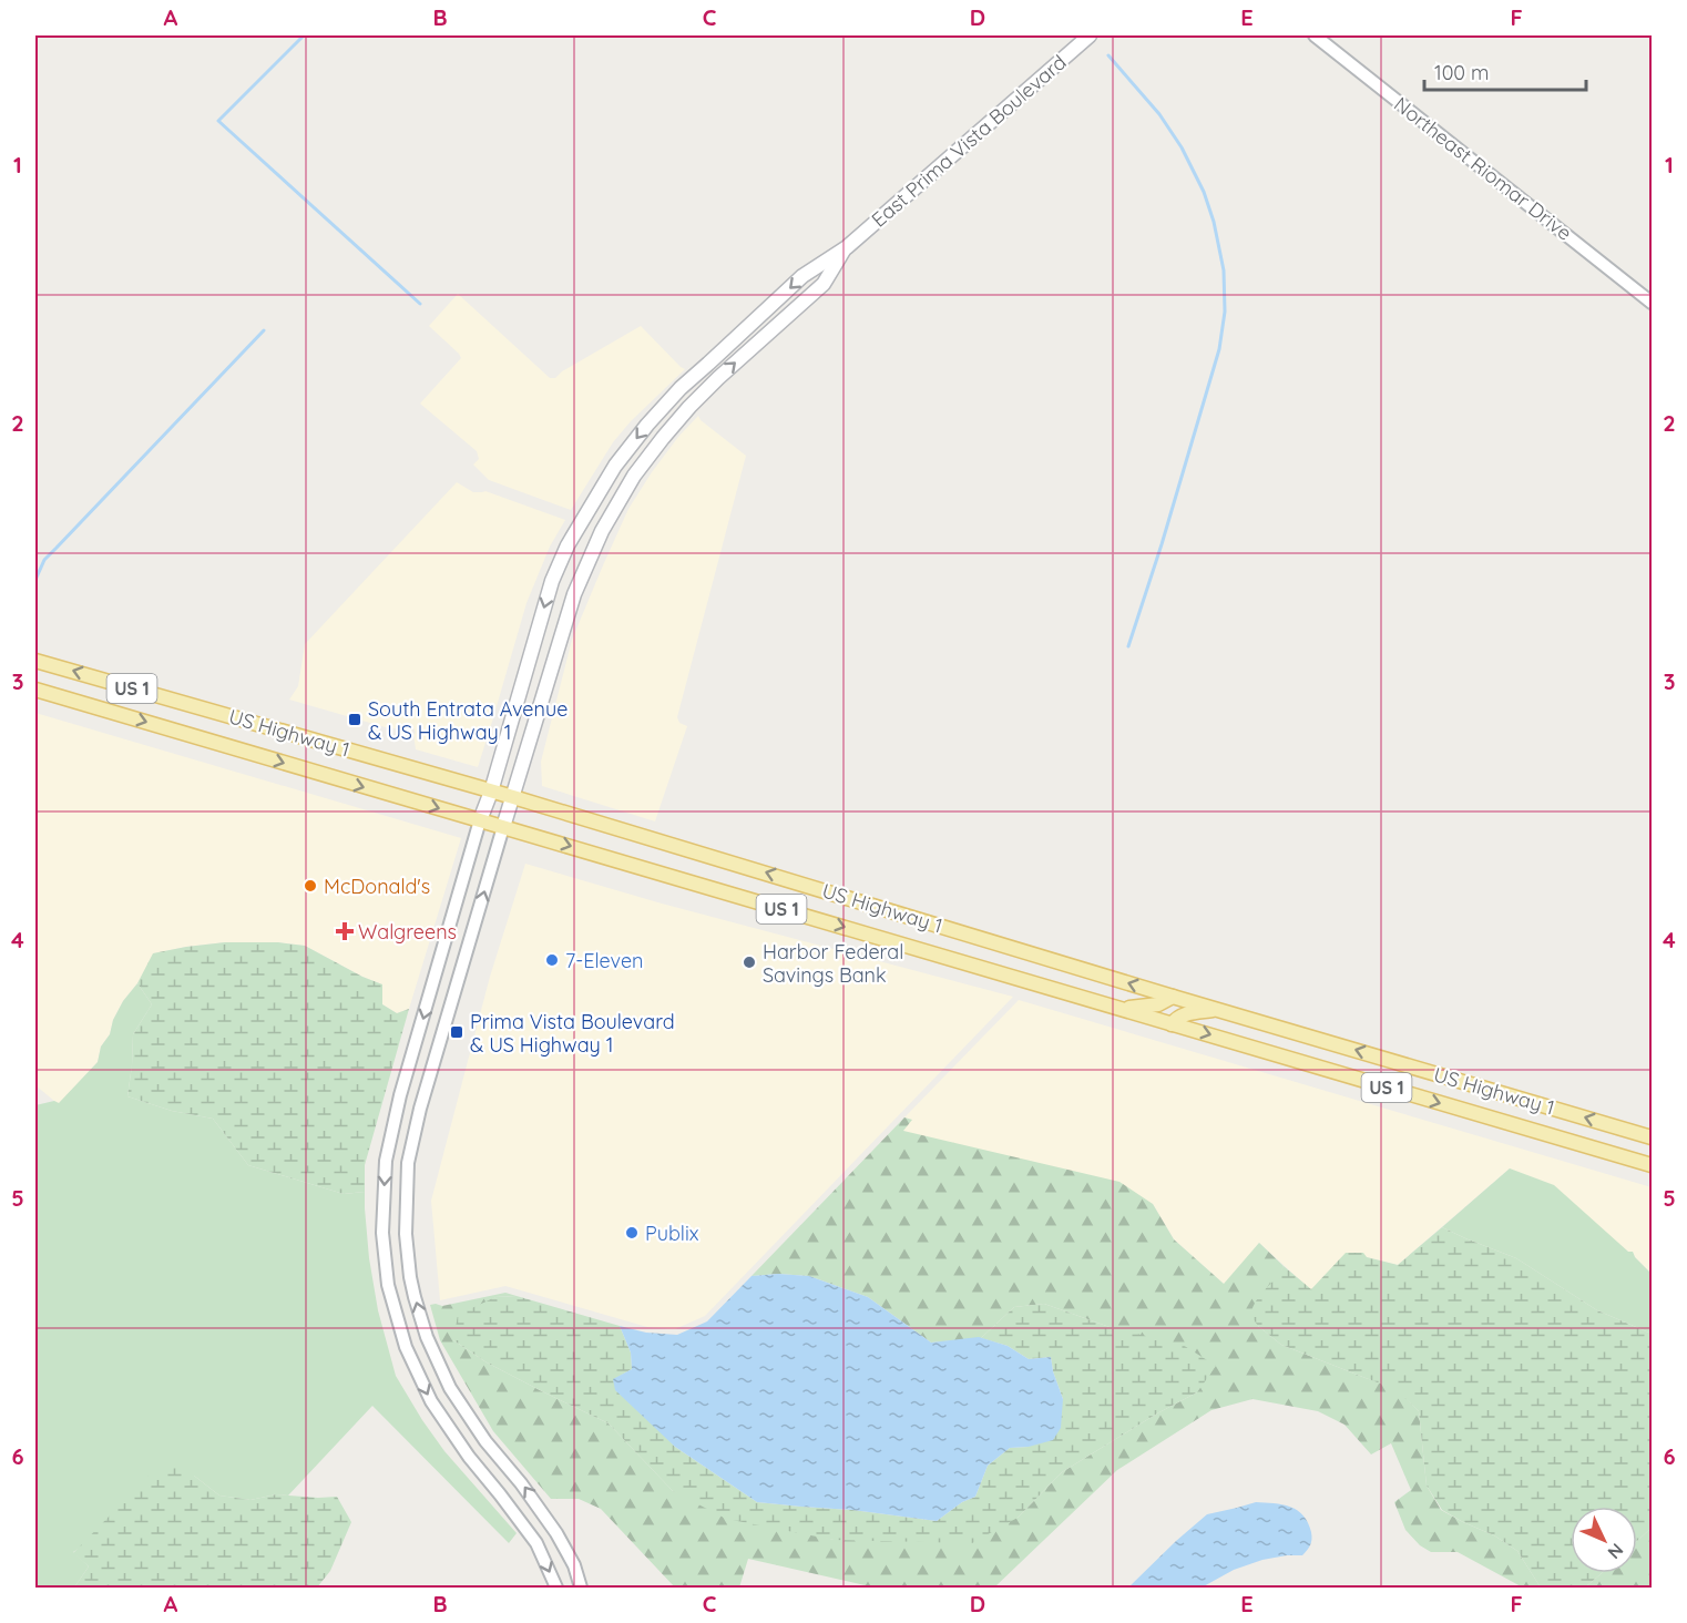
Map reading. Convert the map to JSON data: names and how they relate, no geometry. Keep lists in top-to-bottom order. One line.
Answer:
{"streets":{"main road":["East Prima Vista Boulevard","US 1","US Highway 1"],"street":["Northeast Riomar Drive"]},"crossings":[["East Prima Vista Boulevard","US Highway 1"]],"places":{"transit":["South Entrata Avenue & US Highway 1","Prima Vista Boulevard & US Highway 1"],"other":["McDonald's","7-Eleven","Harbor Federal Savings Bank","Publix"],"health":["Walgreens"]},"scale_bar":"100 m","north":"bottom right","grid":{"columns":["A","B","C","D","E","F"],"rows":["1","2","3","4","5","6"]}}
